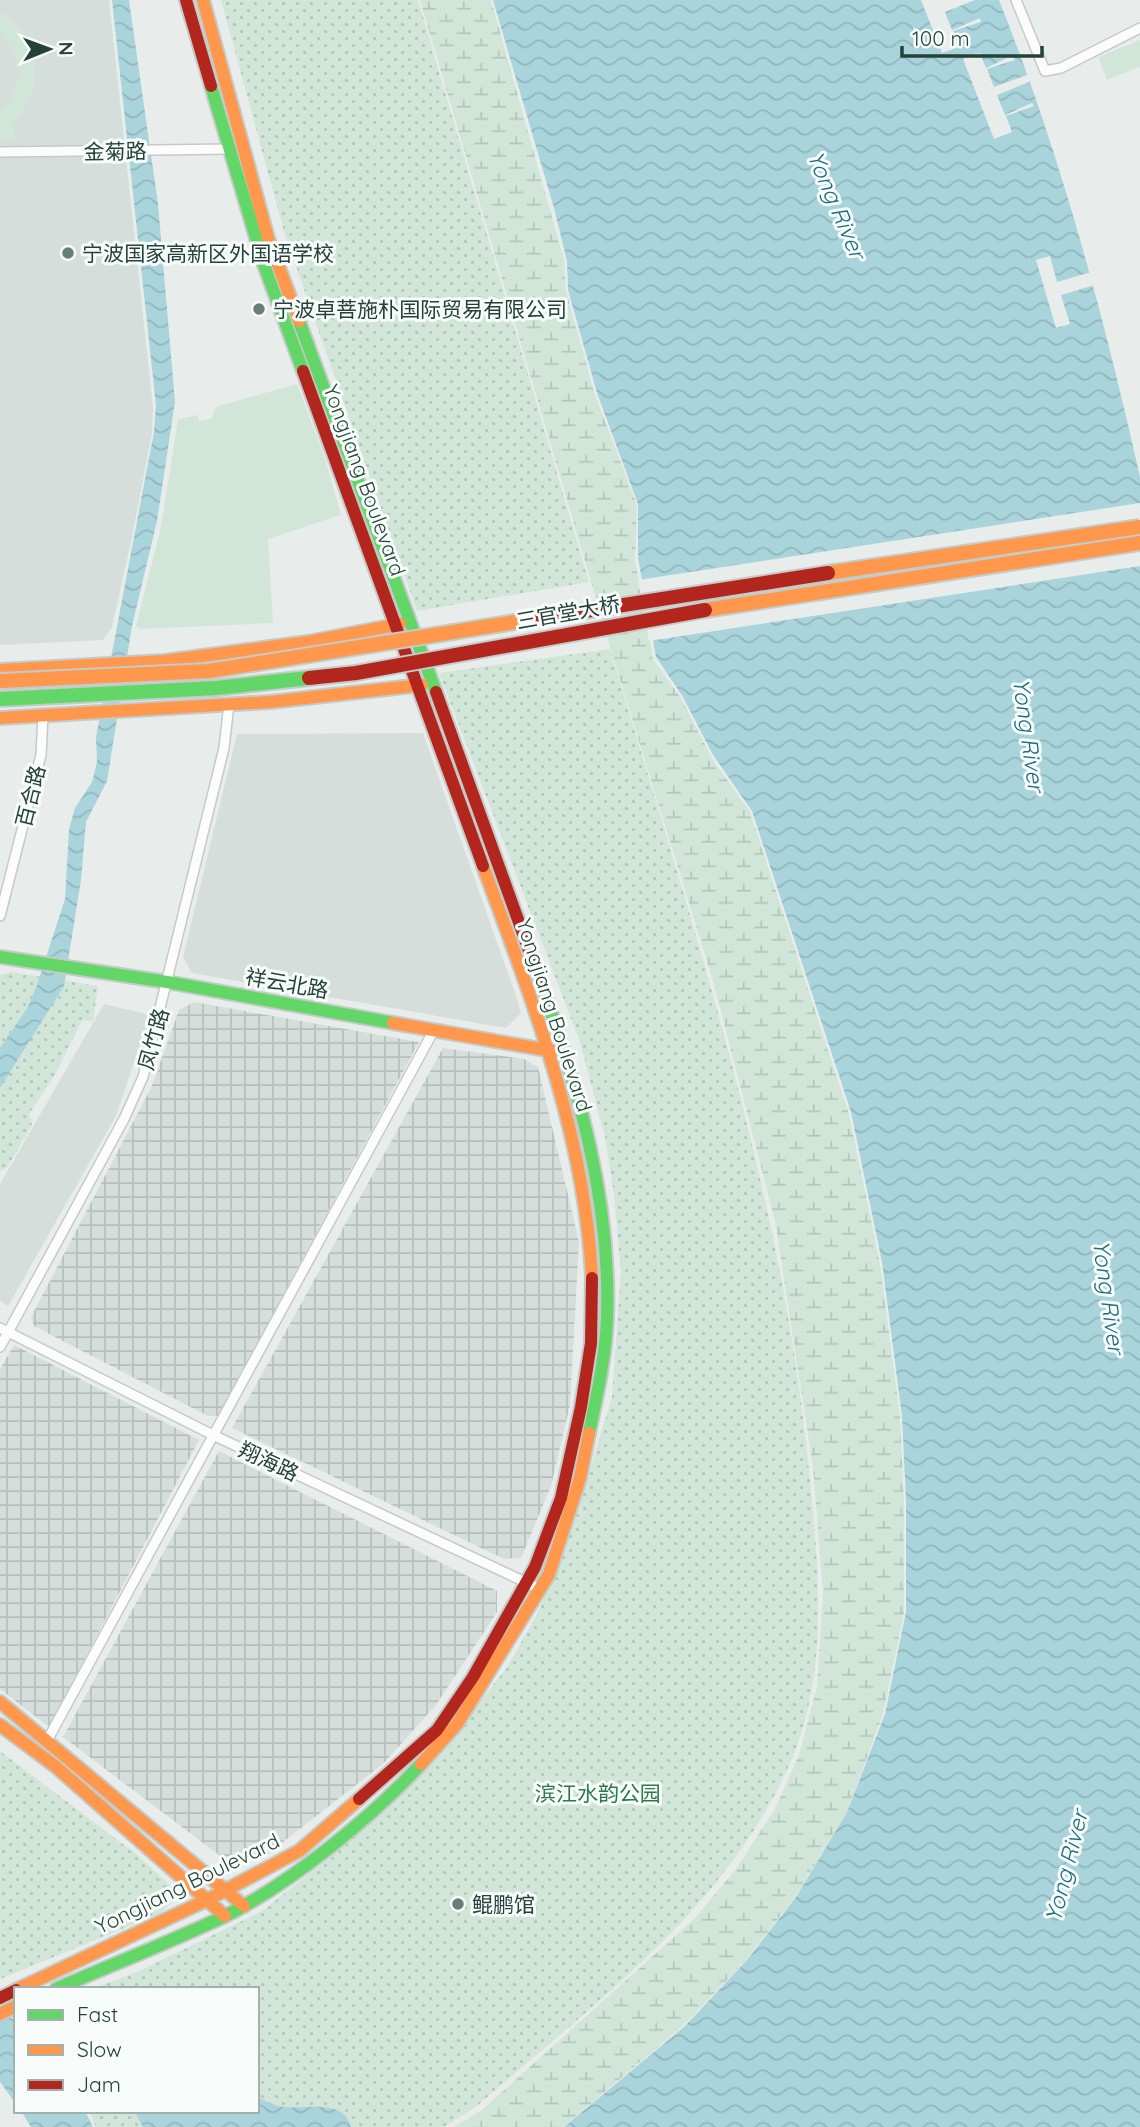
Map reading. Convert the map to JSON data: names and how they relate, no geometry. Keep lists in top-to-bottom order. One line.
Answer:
{"streets":{"main road":["Yongjiang Boulevard","三官堂大桥","祥云北路"],"street":["金菊路","百合路","凤竹路","翔海路"]},"crossings":[["金菊路","Yongjiang Boulevard"],["Yongjiang Boulevard","祥云北路"],["Yongjiang Boulevard","翔海路"],["祥云北路","凤竹路"],["凤竹路","翔海路"]],"water":["Yong River"],"parks":["滨江水韵公园"],"places":["宁波国家高新区外国语学校","宁波卓菩施朴国际贸易有限公司","鲲鹏馆"],"legend":["Fast","Slow","Jam"],"scale_bar":"100 m","north":"right"}
